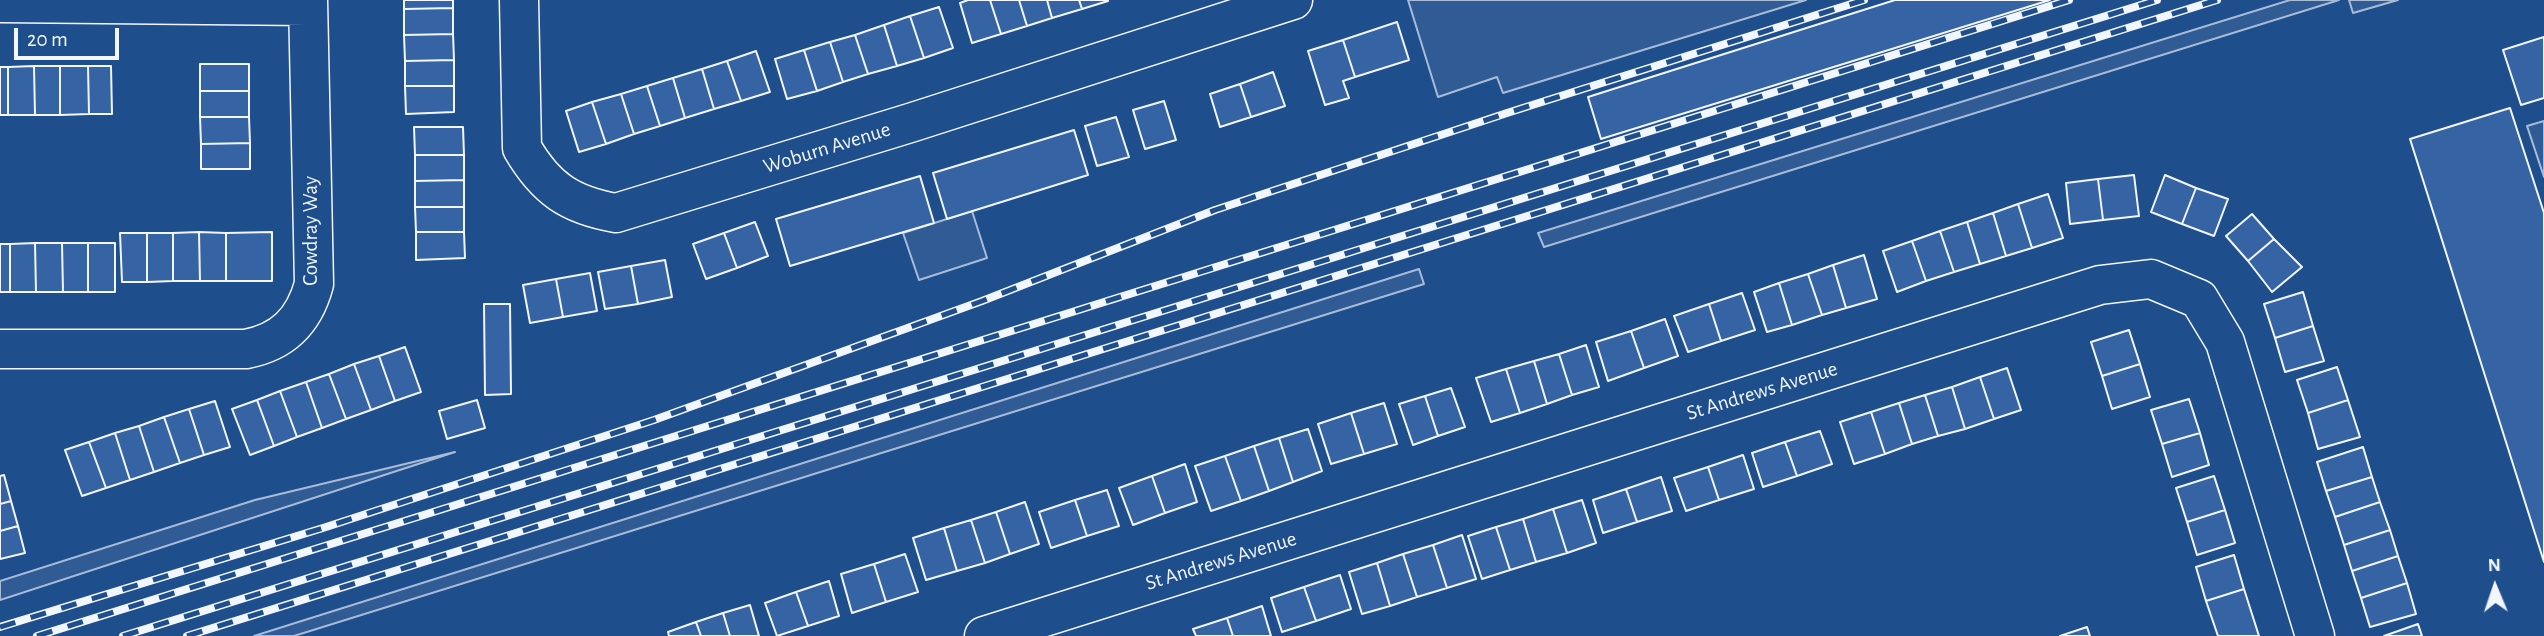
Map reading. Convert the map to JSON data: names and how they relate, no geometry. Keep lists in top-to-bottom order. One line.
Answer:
{"streets":{"street":["Woburn Avenue","Cowdray Way","St Andrews Avenue"]},"scale_bar":"20 m","north":"top"}
